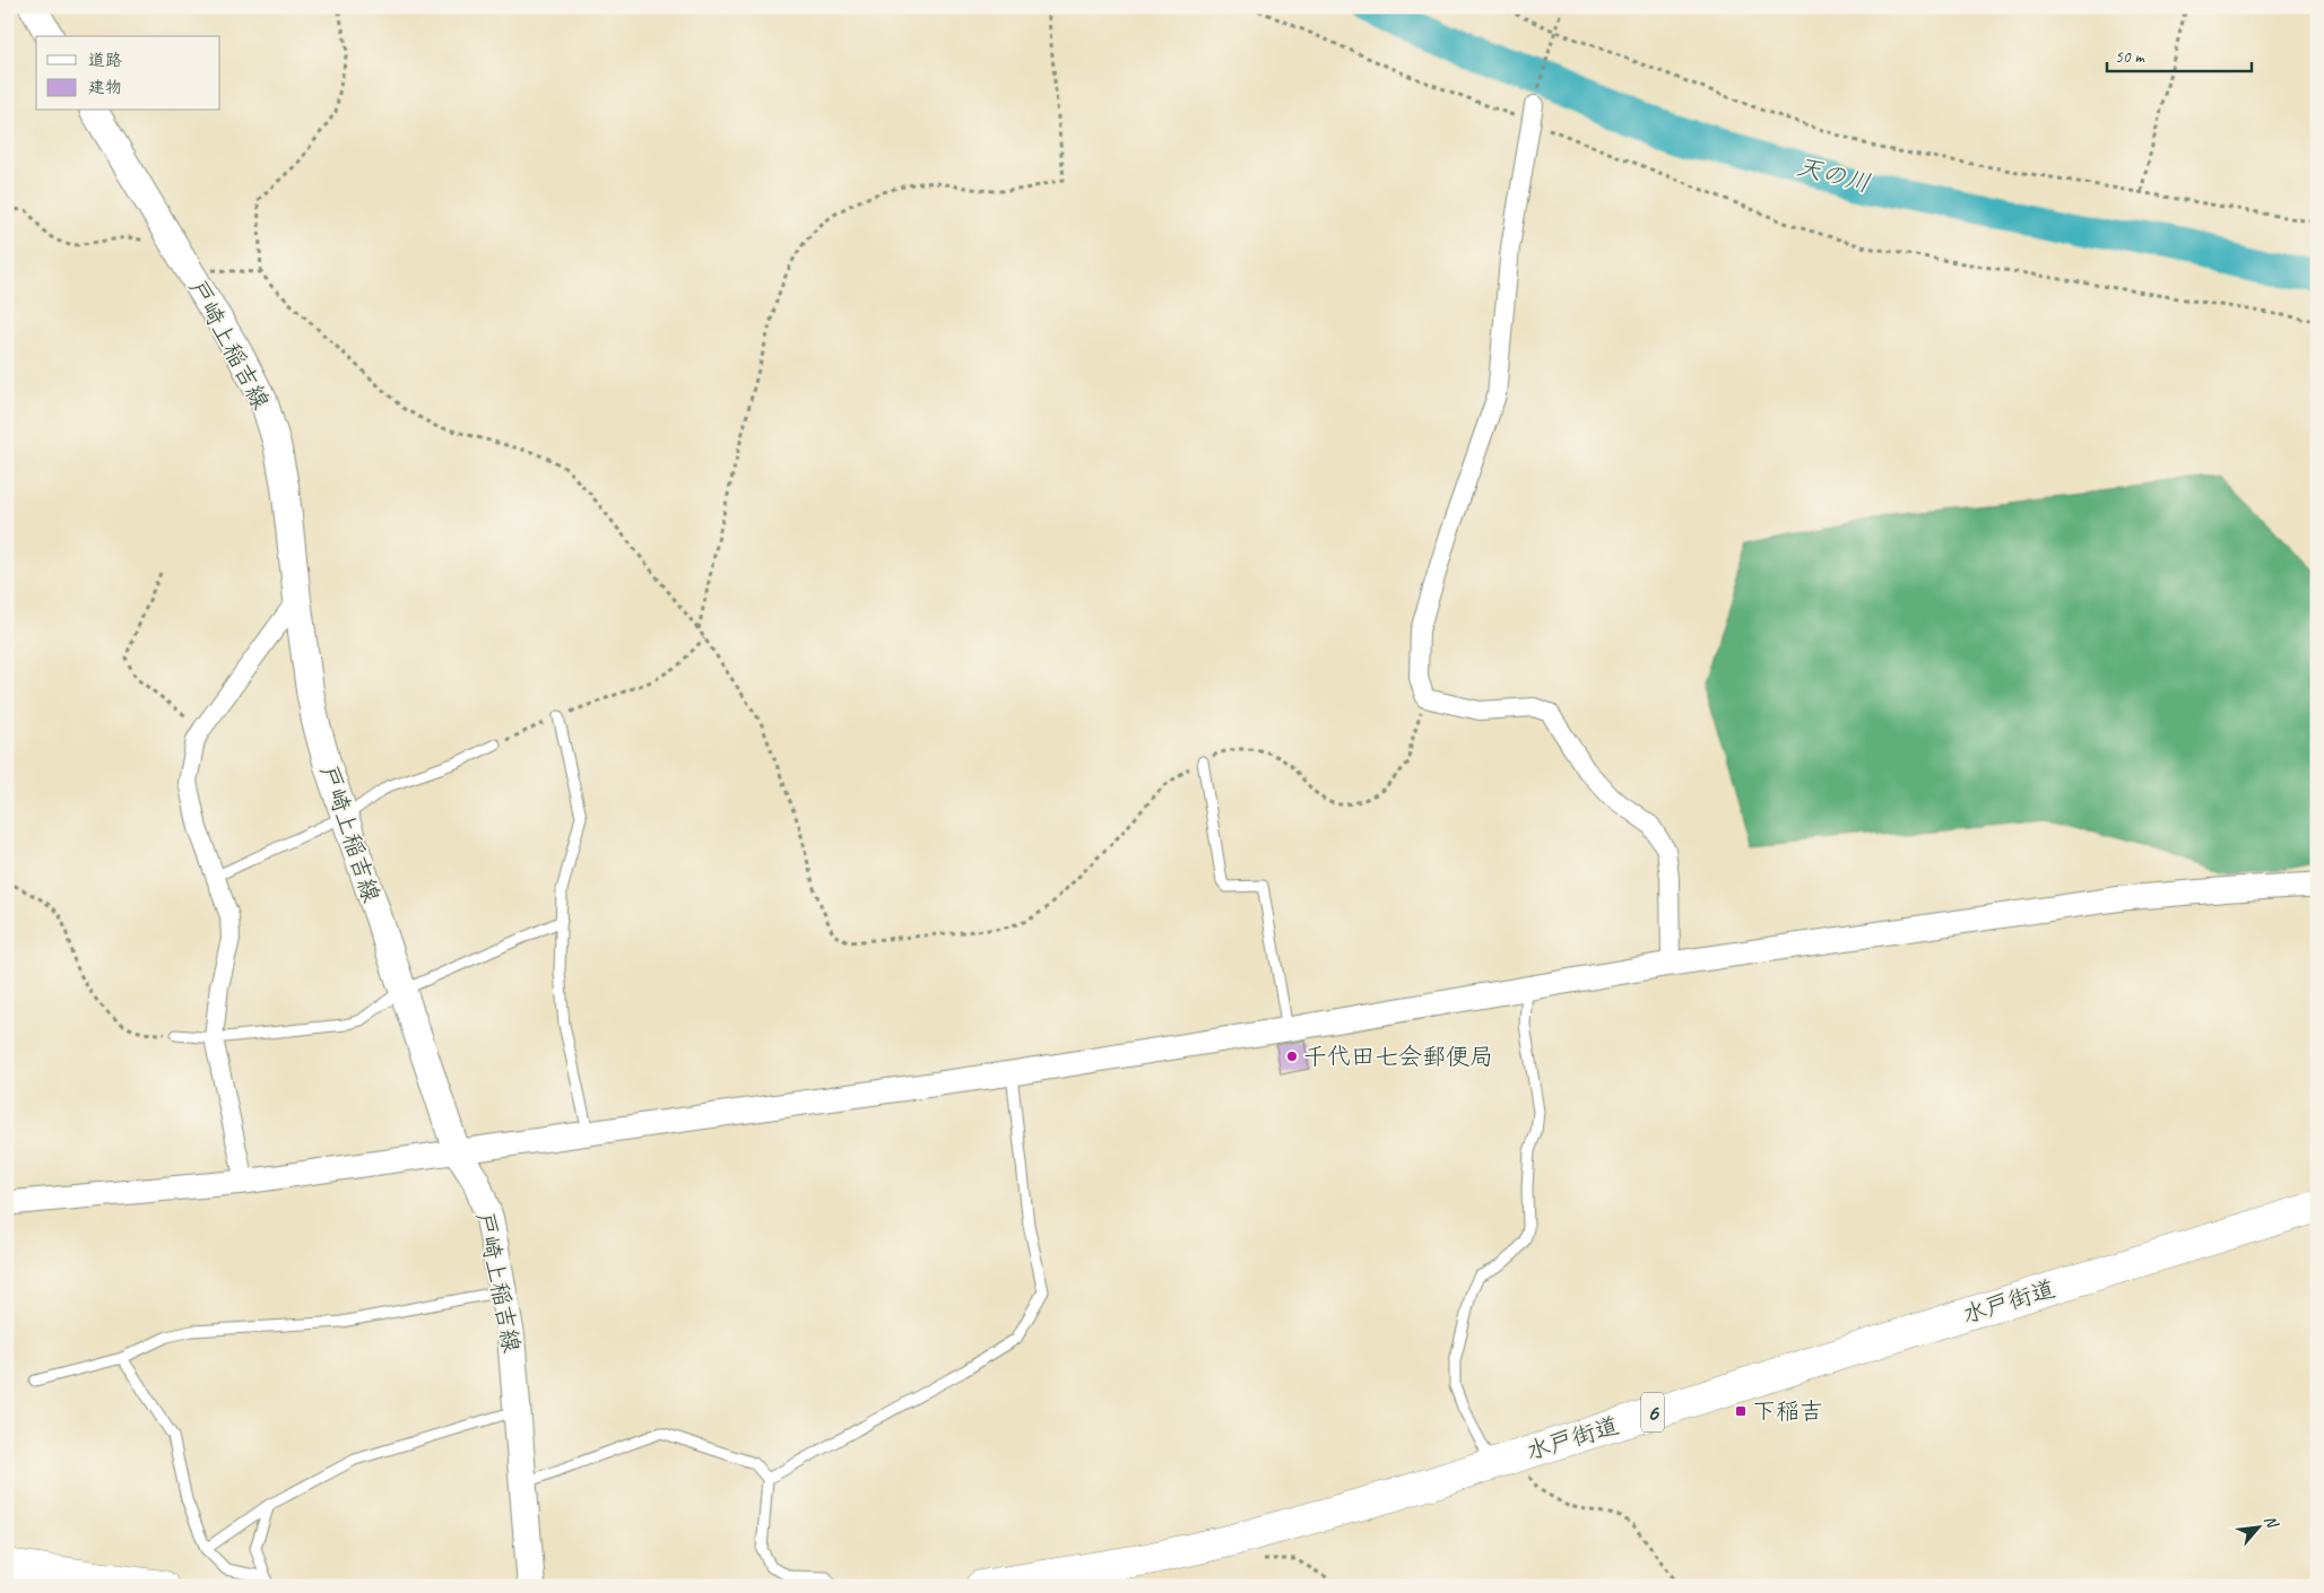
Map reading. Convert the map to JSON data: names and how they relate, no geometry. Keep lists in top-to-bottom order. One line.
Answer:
{"streets":{"highway":["水戸街道","6"],"main road":["戸崎上稲吉線"]},"water":["天の川"],"places":{"other":["千代田七会郵便局"],"transit":["下稲吉"]},"legend":["道路","建物"],"scale_bar":"50 m","north":"top right"}
